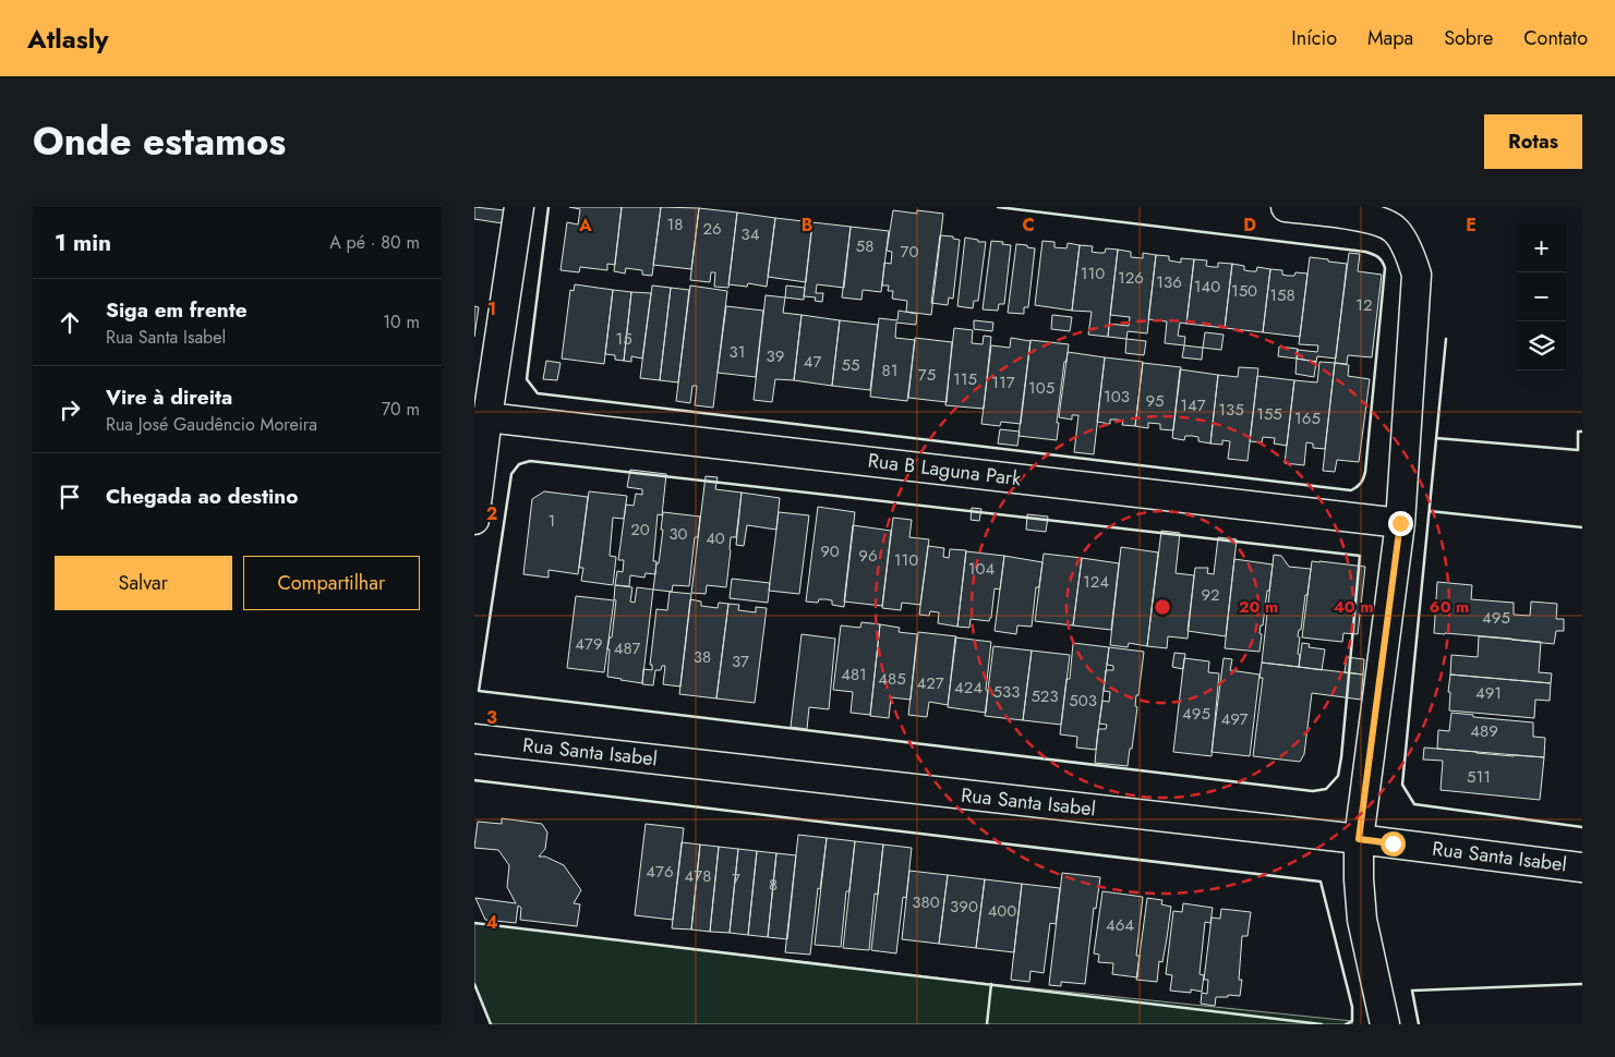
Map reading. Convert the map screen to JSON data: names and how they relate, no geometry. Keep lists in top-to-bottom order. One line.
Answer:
{"streets":{"street":["Rua B Laguna Park","Rua Santa Isabel"]},"house_numbers":["18","26","34","58","70","110","126","136","140","150","158","12","15","31","39","47","55","81","75","115","117","105","103","95","147","135","155","165","1","20","30","40","90","96","110","104","124","92","495","479","487","38","37","481","485","427","424","533","491","523","503","495","497","489","511","476","478","7","8","380","390","400","464"],"page":{"header":"Atlasly","nav":["Início","Mapa","Sobre","Contato"],"title":"Onde estamos","buttons":["Rotas",["Salvar","Compartilhar"]],"heading":["1 min","A pé · 80 m"],"map_buttons":["+","−"],"list":[["Siga em frente","Rua Santa Isabel","10 m"],["Vire à direita","Rua José Gaudêncio Moreira","70 m"],"Chegada ao destino"]},"grid":{"columns":["A","B","C","D","E"],"rows":["1","2","3","4"]},"rings":["20 m","40 m","60 m"]}
